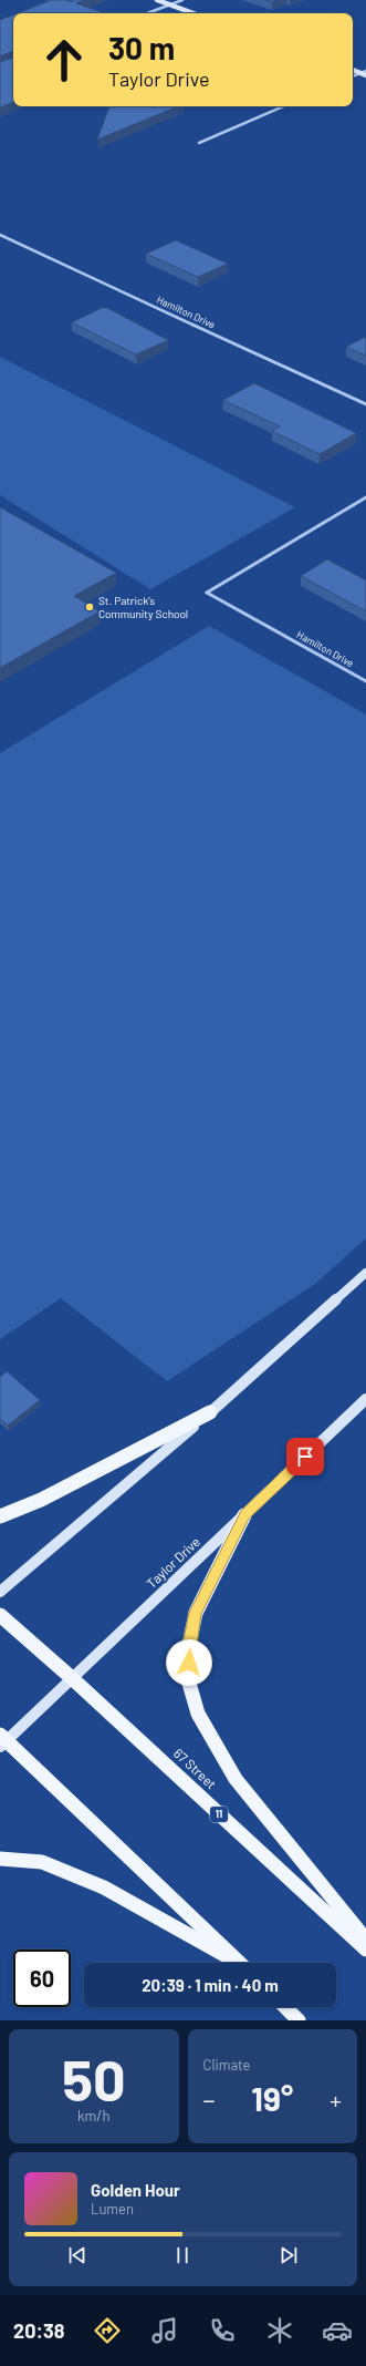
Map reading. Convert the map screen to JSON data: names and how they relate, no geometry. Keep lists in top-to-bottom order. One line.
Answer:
{"streets":{"main road":["Taylor Drive","67 Street","11"],"street":["Hamilton Drive"]},"crossings":[["Taylor Drive","67 Street"]],"places":["St. Patrick's Community School"],"page":{"turn":["30 m","Taylor Drive"],"limit":"60","trip":"20:39 · 1 min · 40 m","tile":[["50","km/h"],"Climate"],"heat":["−","19°","+"],"song":["Golden Hour","Lumen"],"tabs":"20:38"}}
